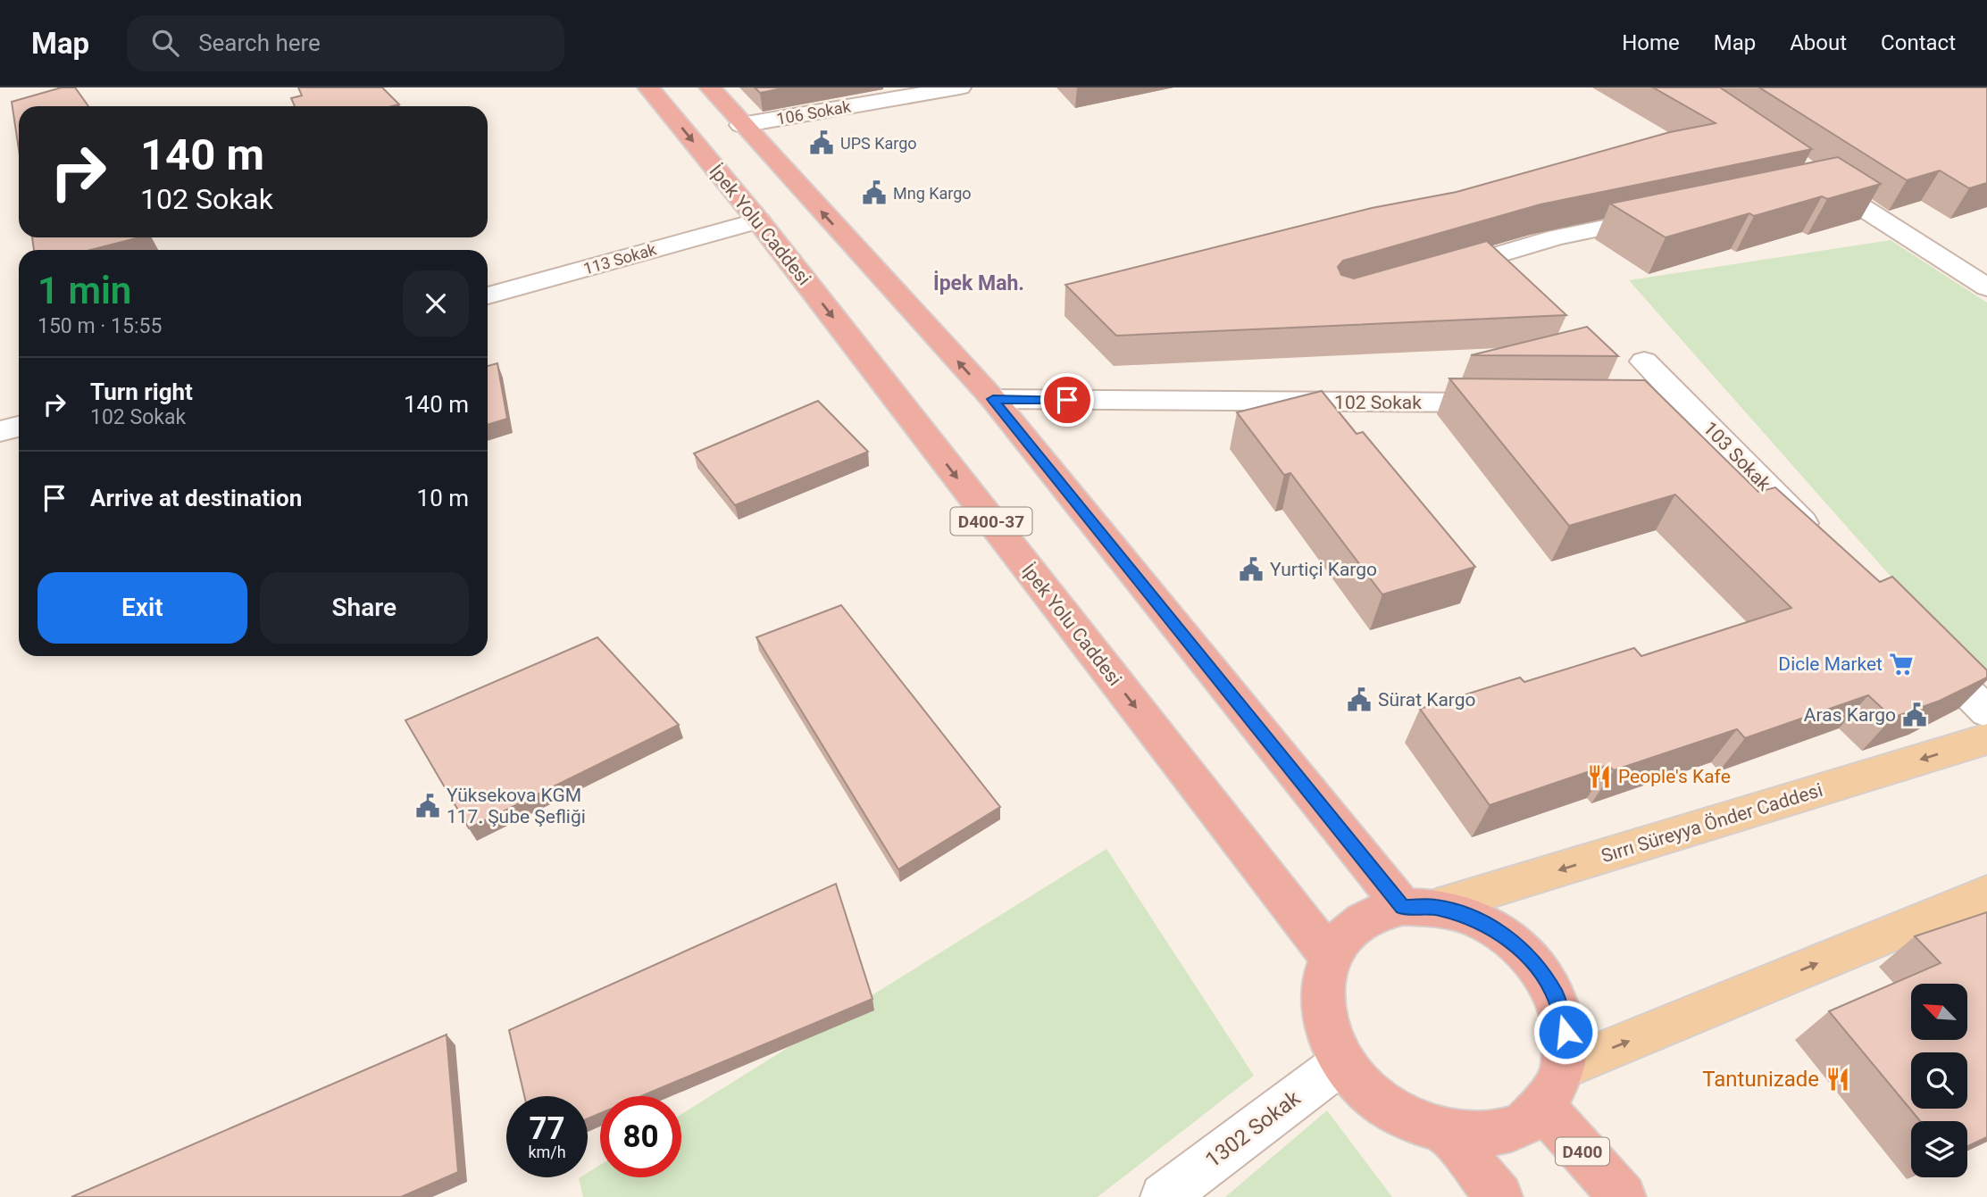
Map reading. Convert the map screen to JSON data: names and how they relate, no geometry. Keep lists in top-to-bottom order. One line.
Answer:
{"streets":{"highway":["İpek Yolu Caddesi","D400-37","D400"],"main road":["Sırrı Süreyya Önder Caddesi"],"street":["106 Sokak","113 Sokak","102 Sokak","103 Sokak","1302 Sokak"]},"crossings":[["İpek Yolu Caddesi","113 Sokak"]],"districts":["İpek Mah."],"places":{"public building":["UPS Kargo","Mng Kargo","Yurtiçi Kargo","Sürat Kargo","Aras Kargo","Yüksekova KGM 117. Şube Şefliği"],"supermarket":["Dicle Market"],"restaurant":["People's Kafe","Tantunizade"]},"north":"top left","page":{"header":"Map","search":"Search here","nav":["Home","Map","About","Contact"],"turn":["140 m","102 Sokak"],"heading":["1 min","150 m · 15:55"],"list":[{"name":"Turn right","note":"102 Sokak","value":"140 m"},{"name":"Arrive at destination","value":"10 m"}],"buttons":["Exit","Share"],"speed":"77 km/h","limit":"80"}}
